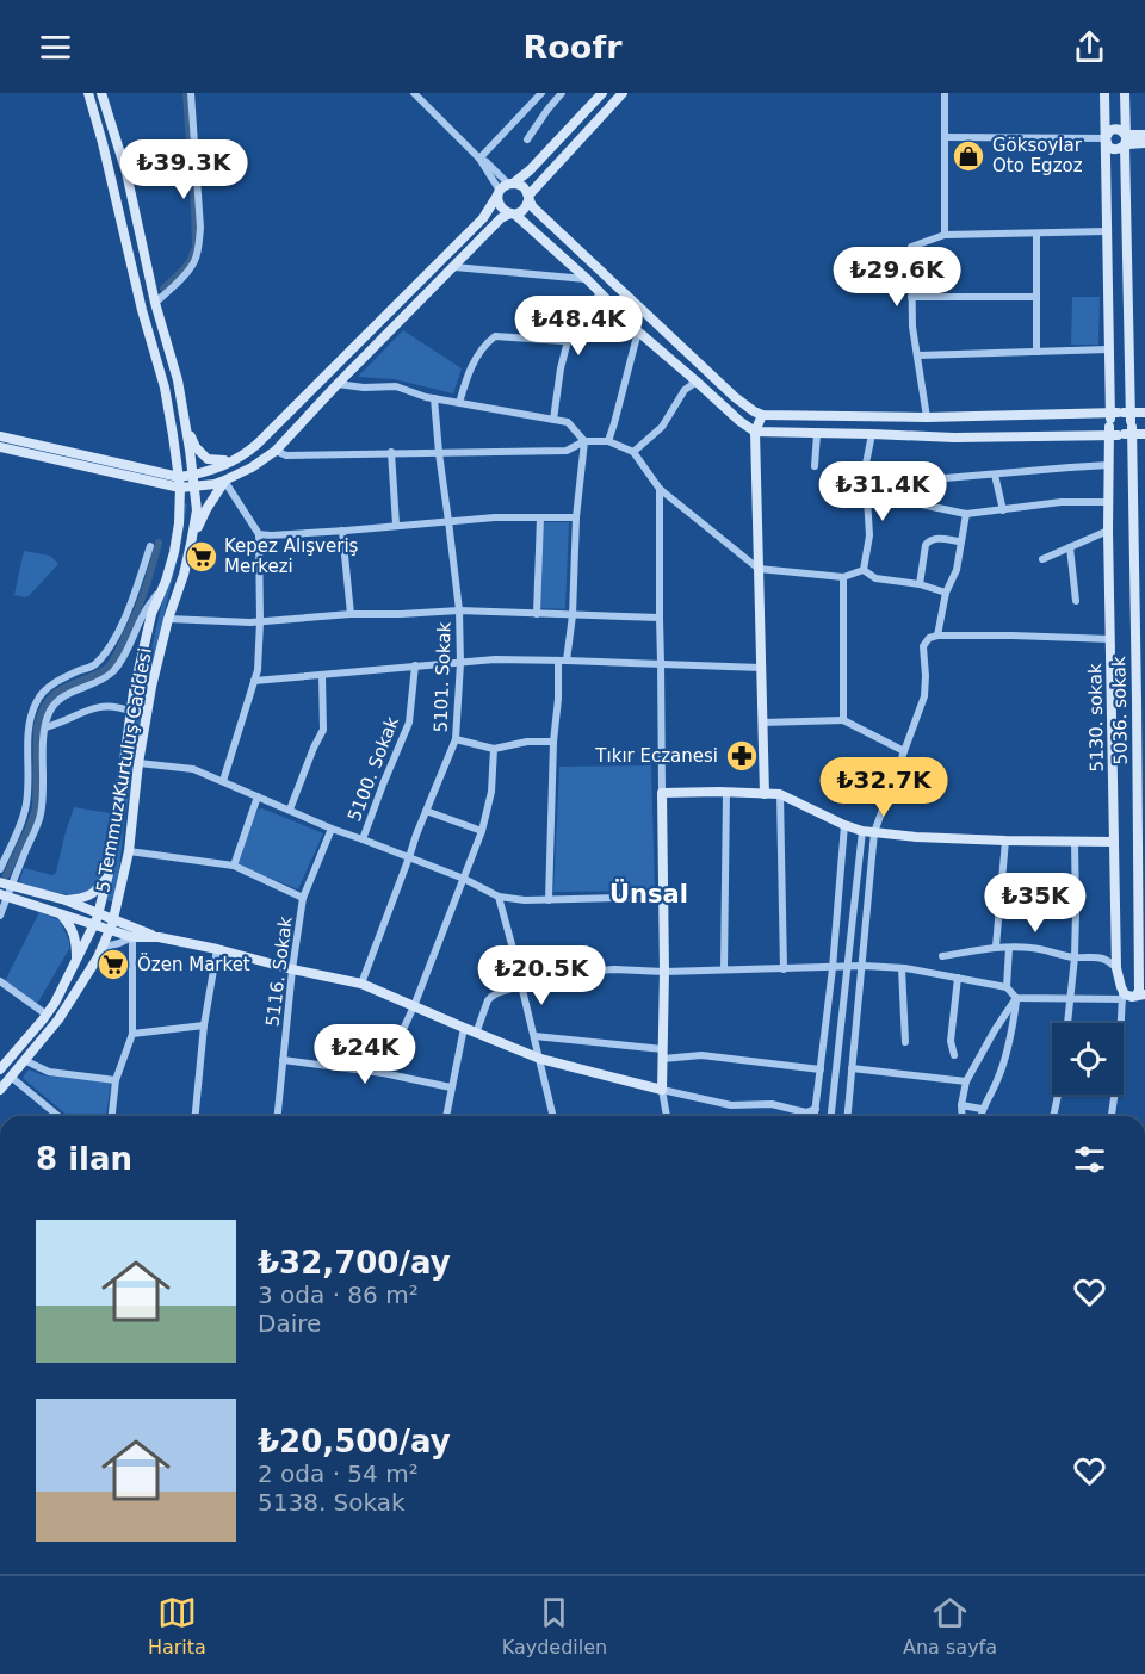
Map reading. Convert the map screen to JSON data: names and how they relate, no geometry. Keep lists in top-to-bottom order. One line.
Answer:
{"streets":{"main road":["5036. sokak","5130. sokak","5 Temmuz Kurtuluş Caddesi"],"street":["5101. Sokak","5100. Sokak","5116. Sokak"]},"crossings":[["5036. sokak","5130. sokak"]],"districts":["Ünsal"],"places":{"shop":["Göksoylar Oto Egzoz"],"supermarket":["Kepez Alışveriş Merkezi","Özen Market"],"pharmacy":["Tıkır Eczanesi"]},"page":{"header":"Roofr","price":["₺39.3K","₺29.6K","₺48.4K","₺31.4K","₺32.7K","₺35K","₺20.5K","₺24K"],"heading":"8 ilan","list":[{"name":"₺32,700/ay","note":"3 oda · 86 m² · Daire"},{"name":"₺20,500/ay","note":"2 oda · 54 m² · 5138. Sokak"}],"tabs":["Harita","Kaydedilen","Ana sayfa"]}}
